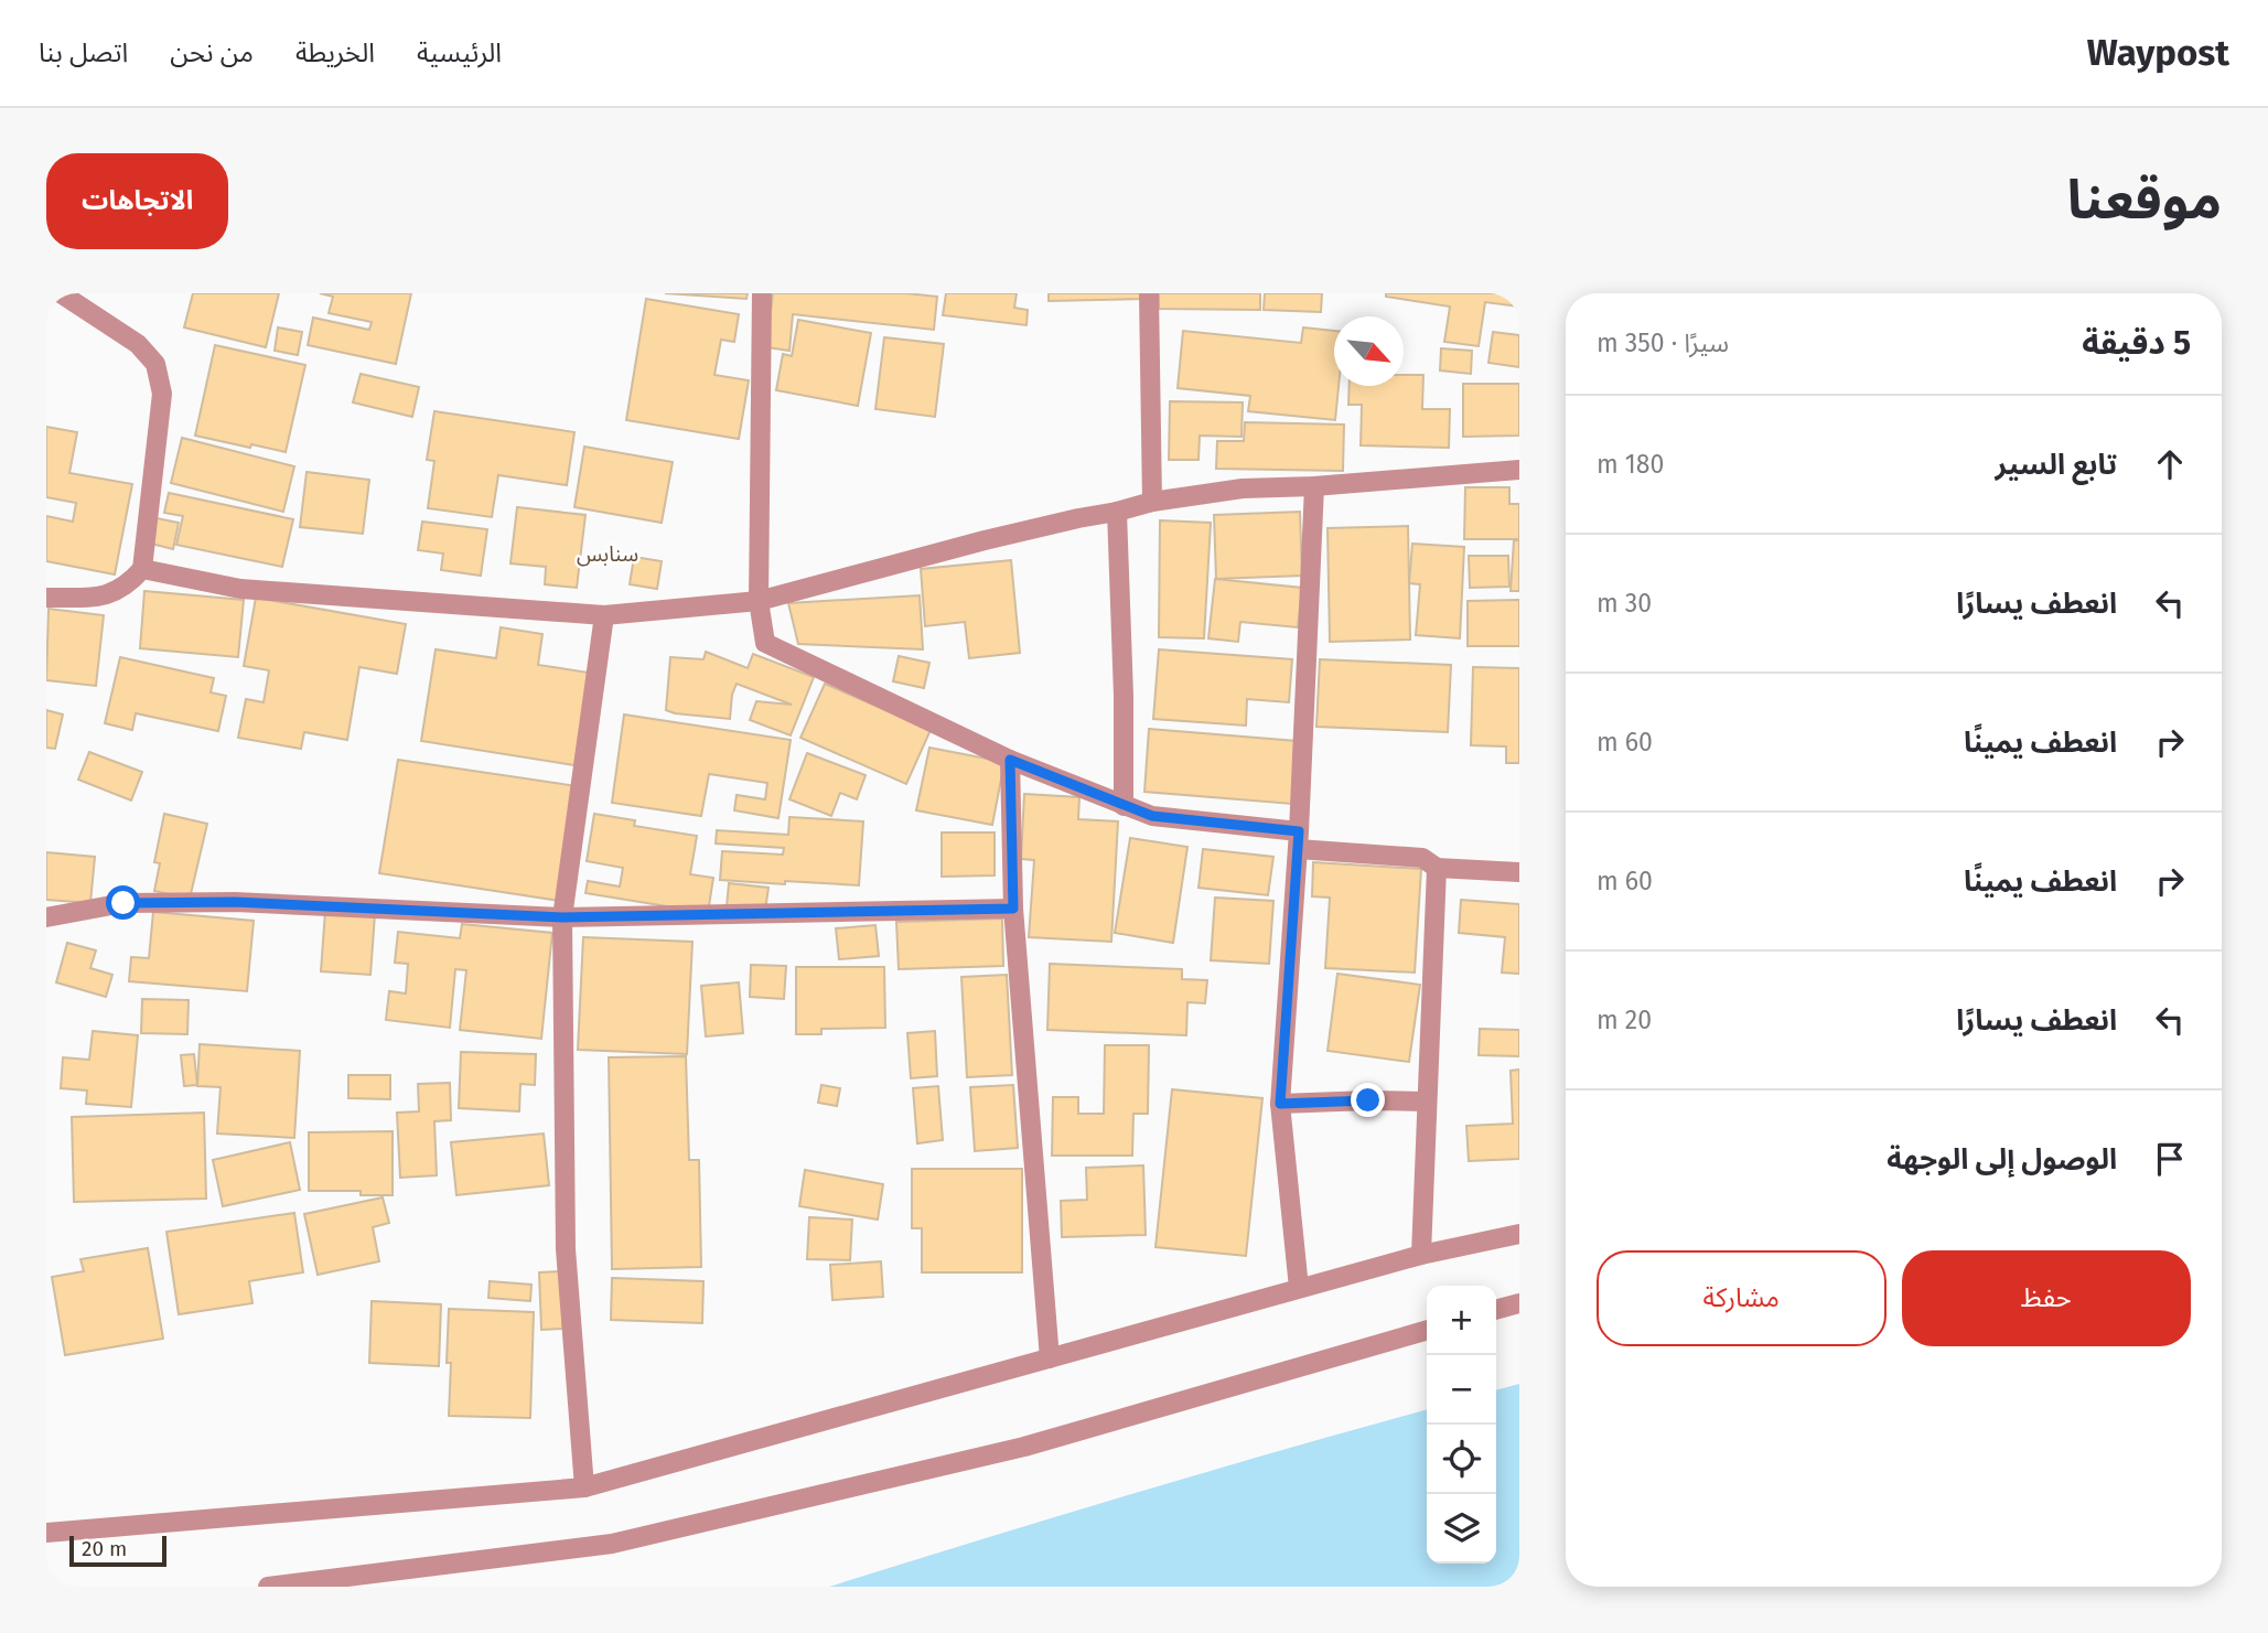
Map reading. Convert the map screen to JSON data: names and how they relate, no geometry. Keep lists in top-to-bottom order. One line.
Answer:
{"districts":["سنابس"],"scale_bar":"20 m","north":"bottom right","page":{"header":"Waypost","nav":["الرئيسية","الخريطة","من نحن","اتصل بنا"],"title":"موقعنا","buttons":["الاتجاهات",["حفظ","مشاركة"]],"heading":["5 دقيقة","سيرًا · 350 m"],"list":[["تابع السير","180 m"],["انعطف يسارًا","30 m"],["انعطف يمينًا","60 m"],["انعطف يمينًا","60 m"],["انعطف يسارًا","20 m"],"الوصول إلى الوجهة"],"map_buttons":["+","−"],"scale":"20 m"}}
